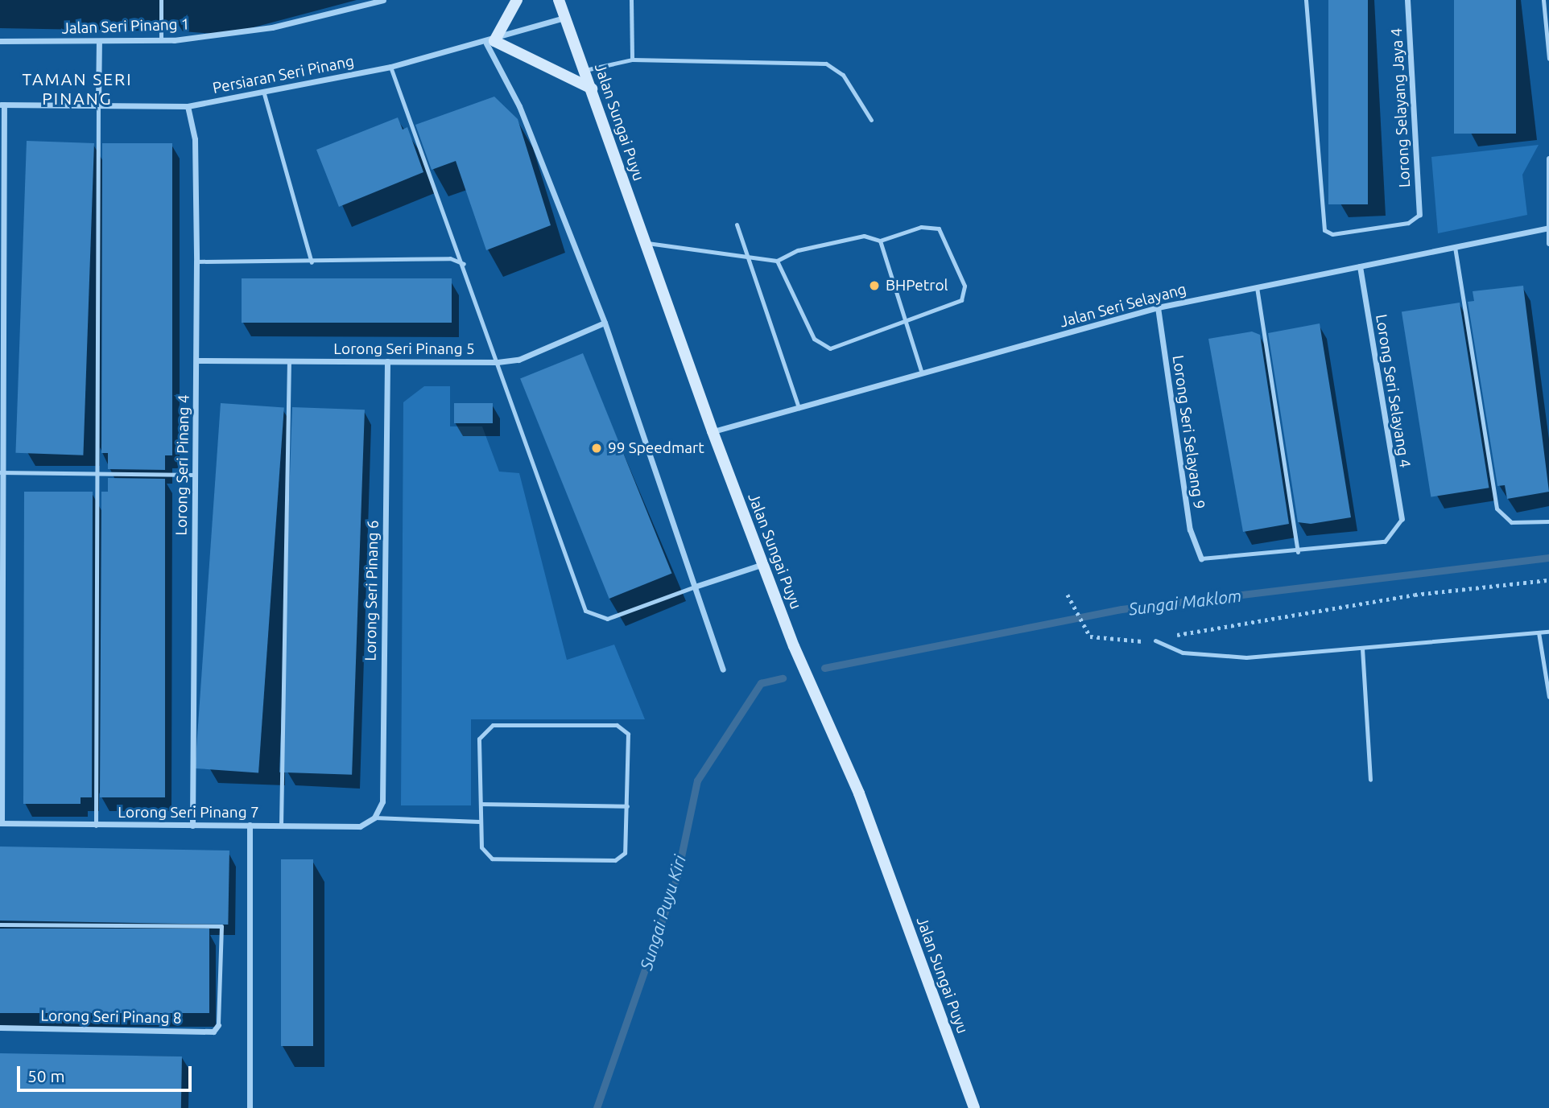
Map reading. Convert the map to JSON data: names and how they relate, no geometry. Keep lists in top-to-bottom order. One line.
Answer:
{"streets":{"main road":["Jalan Sungai Puyu"],"street":["Jalan Seri Pinang 1","Persiaran Seri Pinang","Lorong Selayang Jaya 4","Jalan Seri Selayang","Lorong Seri Pinang 5","Lorong Seri Selayang 4","Lorong Seri Selayang 9","Lorong Seri Pinang 4","Lorong Seri Pinang 6","Lorong Seri Pinang 7","Lorong Seri Pinang 8"]},"crossings":[["Persiaran Seri Pinang","Jalan Sungai Puyu"],["Persiaran Seri Pinang","Lorong Seri Pinang 4"],["Jalan Sungai Puyu","Jalan Seri Selayang"],["Jalan Seri Selayang","Lorong Seri Selayang 4"],["Jalan Seri Selayang","Lorong Seri Selayang 9"],["Lorong Seri Pinang 5","Lorong Seri Pinang 4"],["Lorong Seri Pinang 5","Lorong Seri Pinang 6"],["Lorong Seri Pinang 4","Lorong Seri Pinang 7"],["Lorong Seri Pinang 6","Lorong Seri Pinang 7"]],"districts":["TAMAN SERI PINANG"],"water":["Sungai Maklom","Sungai Puyu Kiri"],"places":["BHPetrol","99 Speedmart"],"scale_bar":"50 m"}
